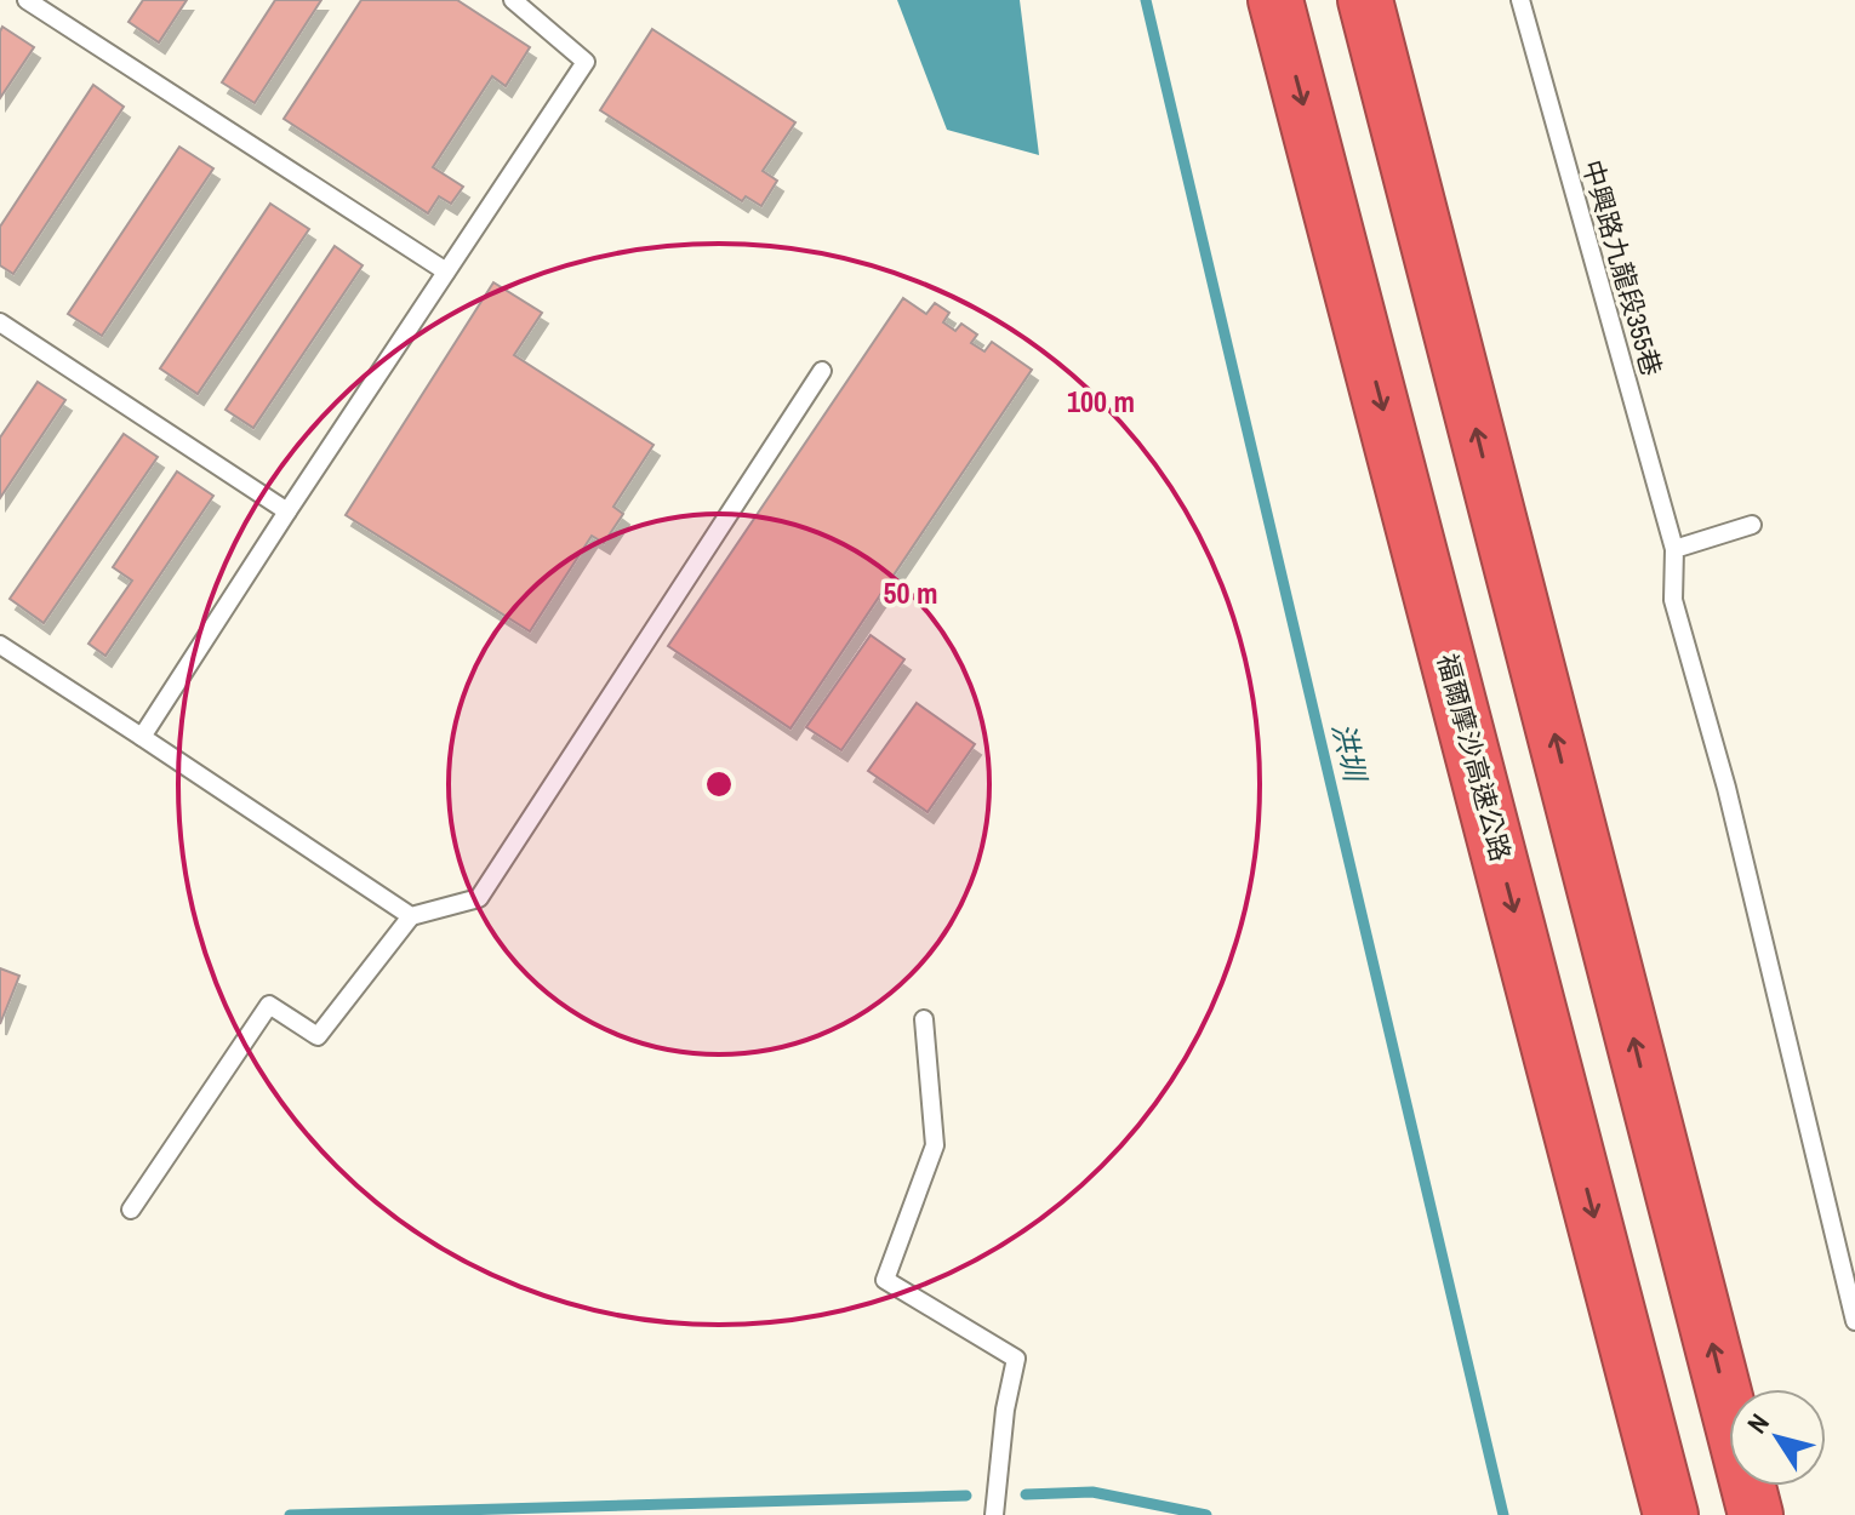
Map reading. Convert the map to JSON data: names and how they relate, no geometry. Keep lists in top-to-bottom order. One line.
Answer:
{"streets":{"highway":["福爾摩沙高速公路"],"lane":["中興路九龍段355巷"]},"water":["洪圳"],"north":"top left","rings":["100 m","50 m"]}
